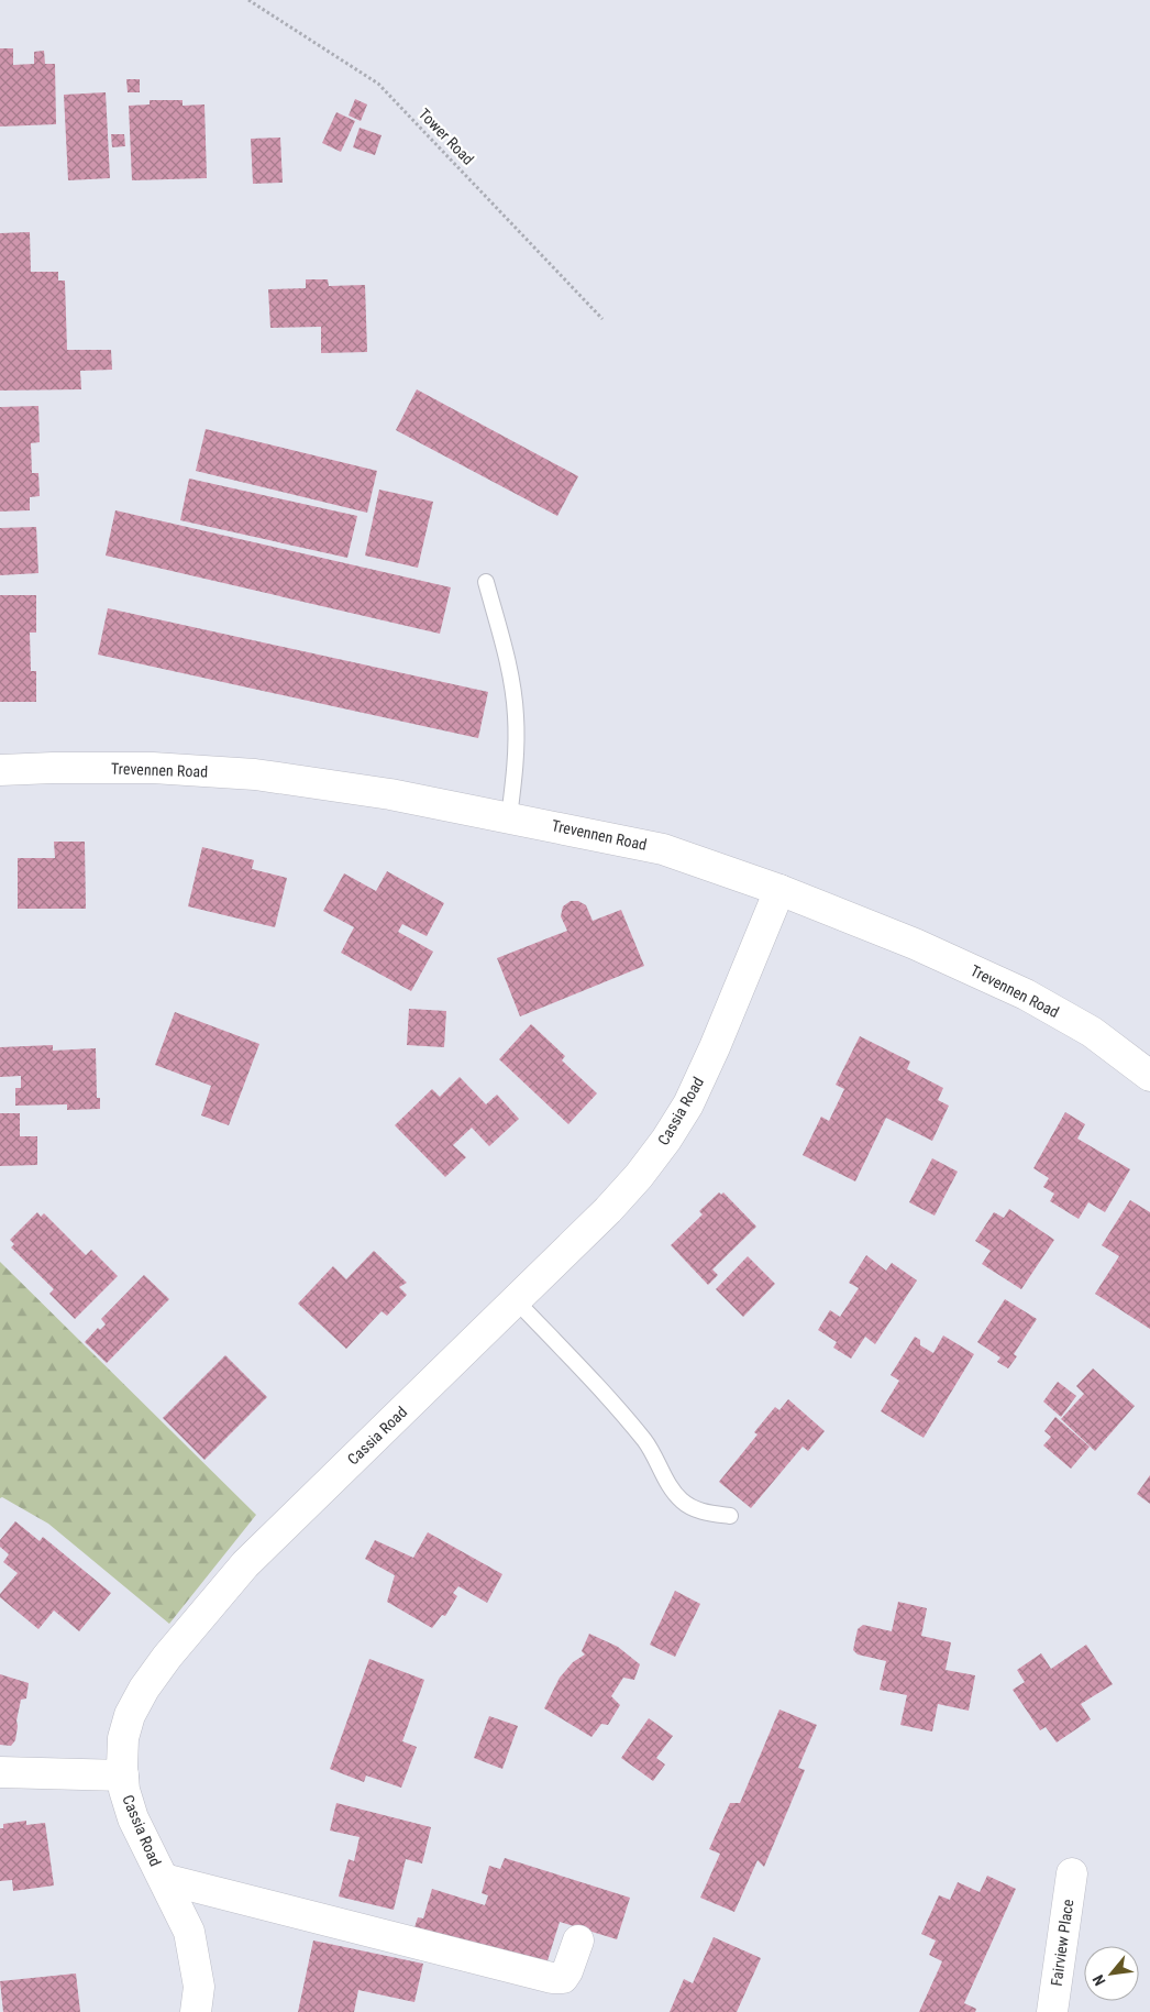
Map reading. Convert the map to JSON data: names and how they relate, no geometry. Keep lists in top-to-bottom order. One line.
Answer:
{"streets":{"street":["Trevennen Road","Cassia Road","Fairview Place"],"path":["Tower Road"]},"crossings":[["Trevennen Road","Cassia Road"]],"north":"bottom left"}
